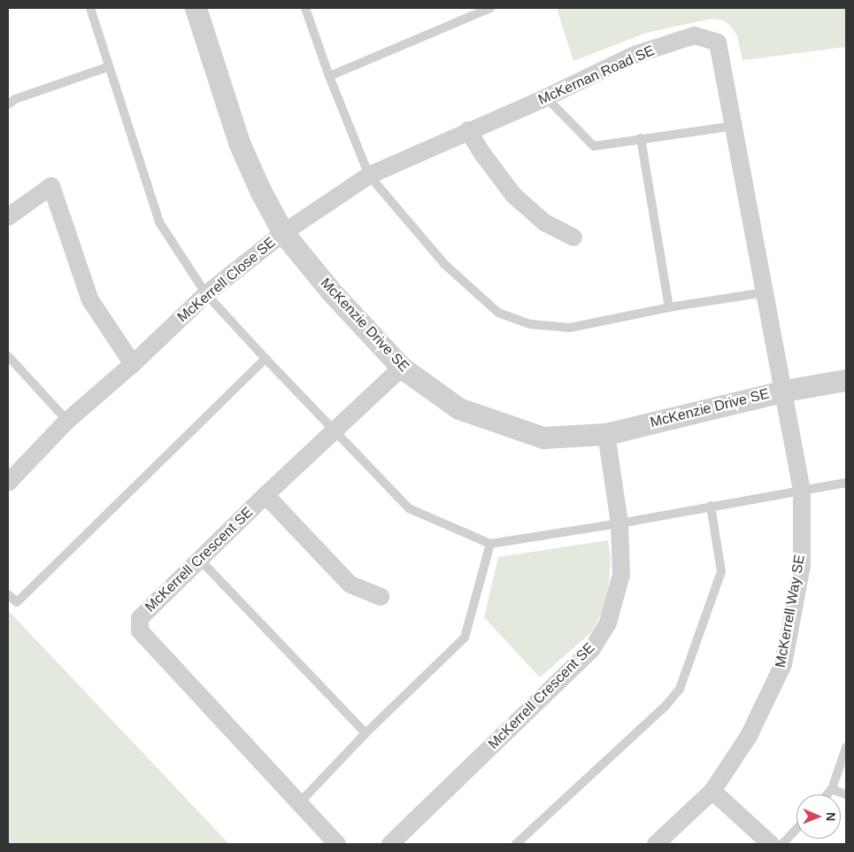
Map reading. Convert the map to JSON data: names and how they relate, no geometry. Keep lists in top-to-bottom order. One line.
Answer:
{"streets":{"street":["McKernan Road SE","McKerrell Close SE","McKenzie Drive SE","McKerrell Crescent SE","McKerrell Way SE"]},"crossings":[["McKernan Road SE","McKerrell Close SE"],["McKernan Road SE","McKenzie Drive SE"],["McKernan Road SE","McKerrell Way SE"],["McKerrell Close SE","McKenzie Drive SE"],["McKenzie Drive SE","McKerrell Crescent SE"],["McKenzie Drive SE","McKerrell Way SE"]],"north":"right"}
